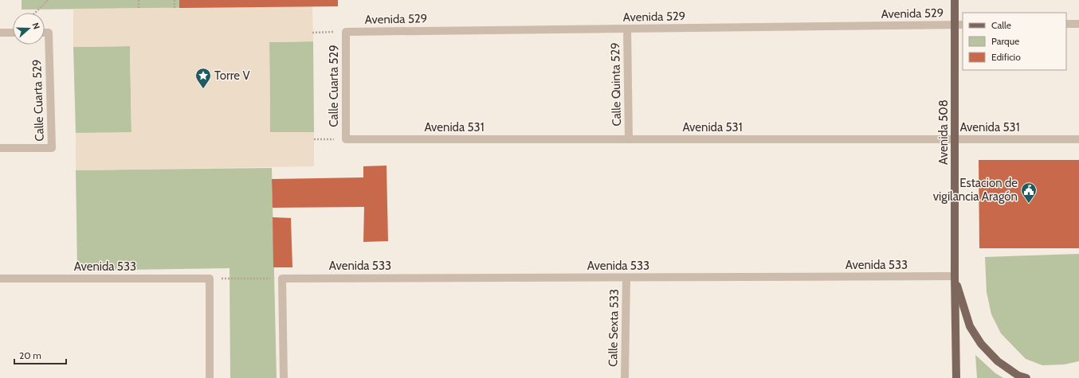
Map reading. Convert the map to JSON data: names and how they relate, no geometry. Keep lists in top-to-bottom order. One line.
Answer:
{"streets":{"main road":["Avenida 508"],"street":["Avenida 529","Calle Quinta 529","Calle Cuarta 529","Avenida 531","Avenida 533","Calle Sexta 533"]},"crossings":[["Avenida 529","Calle Quinta 529"],["Avenida 529","Calle Cuarta 529"],["Avenida 529","Avenida 508"],["Calle Quinta 529","Avenida 531"],["Calle Cuarta 529","Avenida 531"],["Avenida 531","Avenida 508"],["Avenida 508","Avenida 533"],["Avenida 533","Calle Sexta 533"]],"places":{"place":["Torre V"],"public building":["Estacion de vigilancia Aragón"]},"legend":["Calle","Parque","Edificio"],"scale_bar":"20 m","north":"right"}
